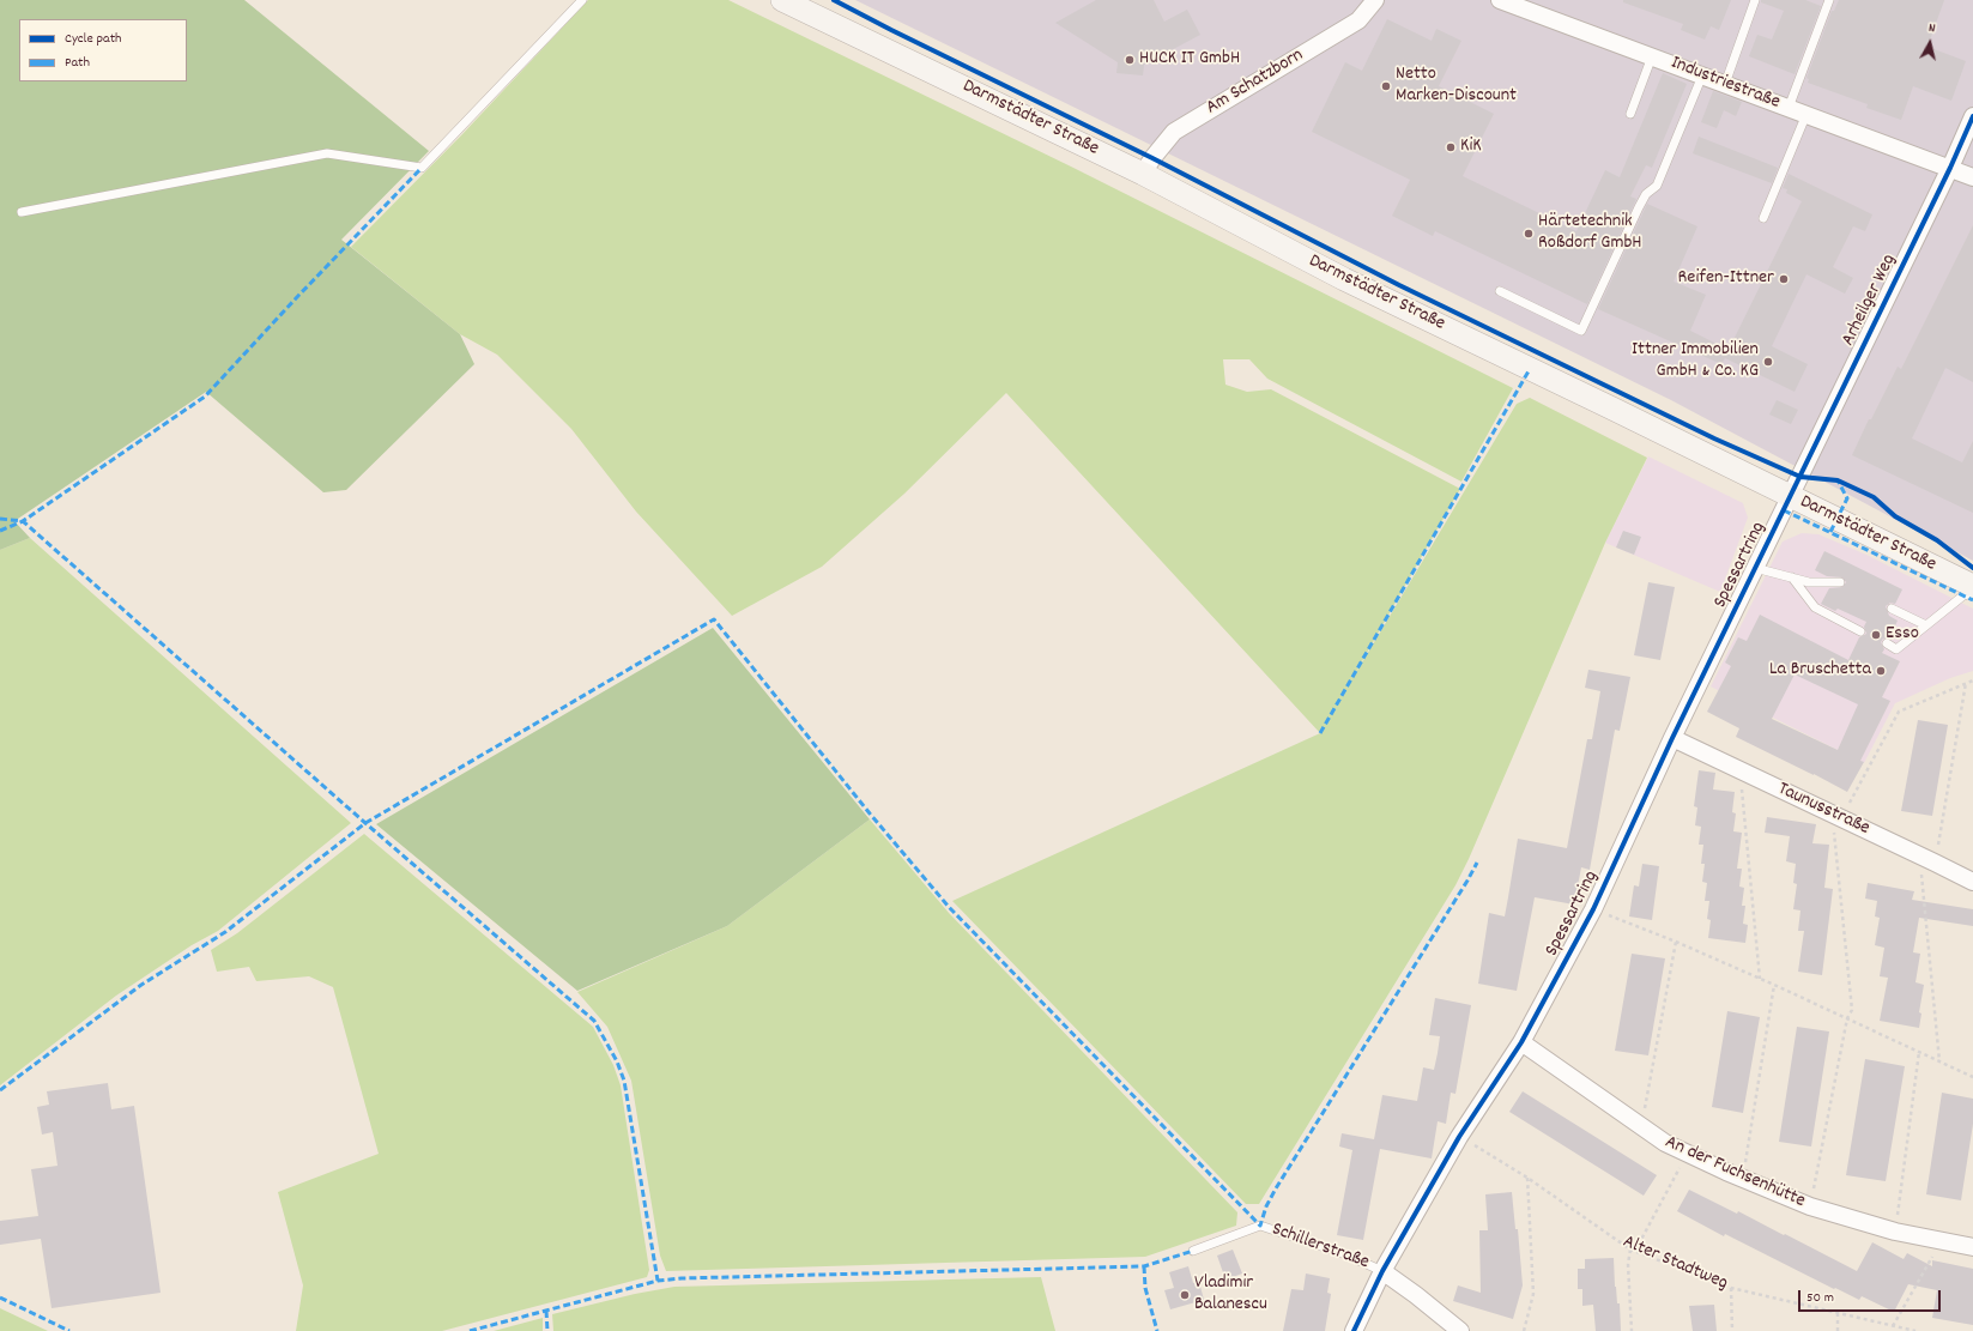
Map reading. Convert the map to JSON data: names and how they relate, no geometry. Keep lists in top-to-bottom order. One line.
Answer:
{"streets":{"main road":["Darmstädter Straße"],"street":["Am Schatzborn","Industriestraße","Arheilger Weg","Spessartring","Taunusstraße","An der Fuchsenhütte","Schillerstraße"],"path":["Alter Stadtweg"]},"crossings":[["Am Schatzborn","Darmstädter Straße"],["Industriestraße","Arheilger Weg"],["Darmstädter Straße","Arheilger Weg"],["Darmstädter Straße","Spessartring"],["Arheilger Weg","Spessartring"],["Spessartring","Taunusstraße"],["Spessartring","An der Fuchsenhütte"],["Spessartring","Schillerstraße"],["Spessartring","Alter Stadtweg"]],"places":["HUCK IT GmbH","Netto Marken-Discount","KiK","Härtetechnik Roßdorf GmbH","Reifen-Ittner","Ittner Immobilien GmbH & Co. KG","Esso","La Bruschetta","Vladimir Balanescu"],"legend":["Cycle path","Path"],"scale_bar":"50 m","north":"top"}
